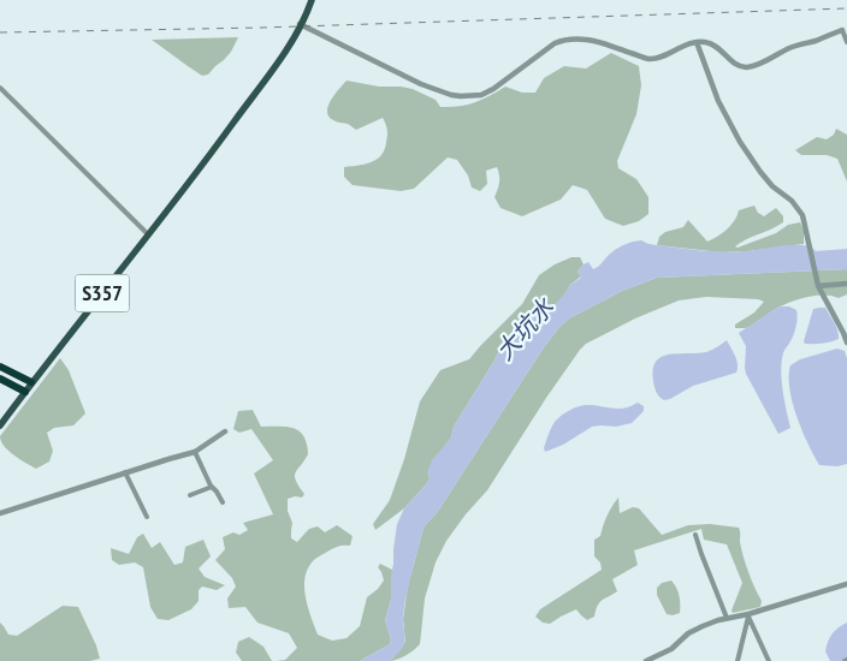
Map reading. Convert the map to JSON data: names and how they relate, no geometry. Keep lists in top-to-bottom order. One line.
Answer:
{"streets":{"main road":["S357"]},"water":["大坑水"]}
